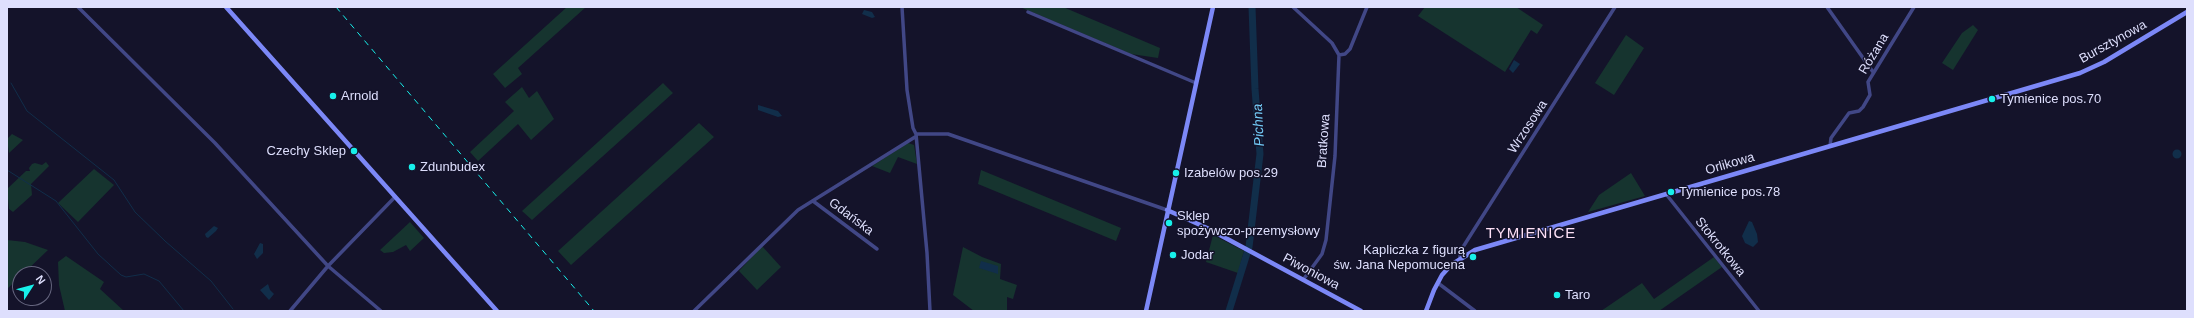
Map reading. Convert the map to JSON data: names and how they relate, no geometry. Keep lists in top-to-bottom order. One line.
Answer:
{"streets":{"street":["Bursztynowa","Różana","Wrzosowa","Bratkowa","Orlikowa","Gdańska","Stokrotkowa","Piwoniowa"]},"crossings":[["Bursztynowa","Orlikowa"],["Różana","Orlikowa"],["Wrzosowa","Orlikowa"],["Bratkowa","Piwoniowa"],["Orlikowa","Stokrotkowa"]],"districts":["TYMIENICE"],"water":["Pichna"],"places":["Arnold","Tymienice pos.70","Czechy Sklep","Zdunbudex","Izabelów pos.29","Tymienice pos.78","Sklep spożywczo-przemysłowy","Jodar","Kapliczka z figurą św. Jana Nepomucena","Taro"],"north":"top right"}
